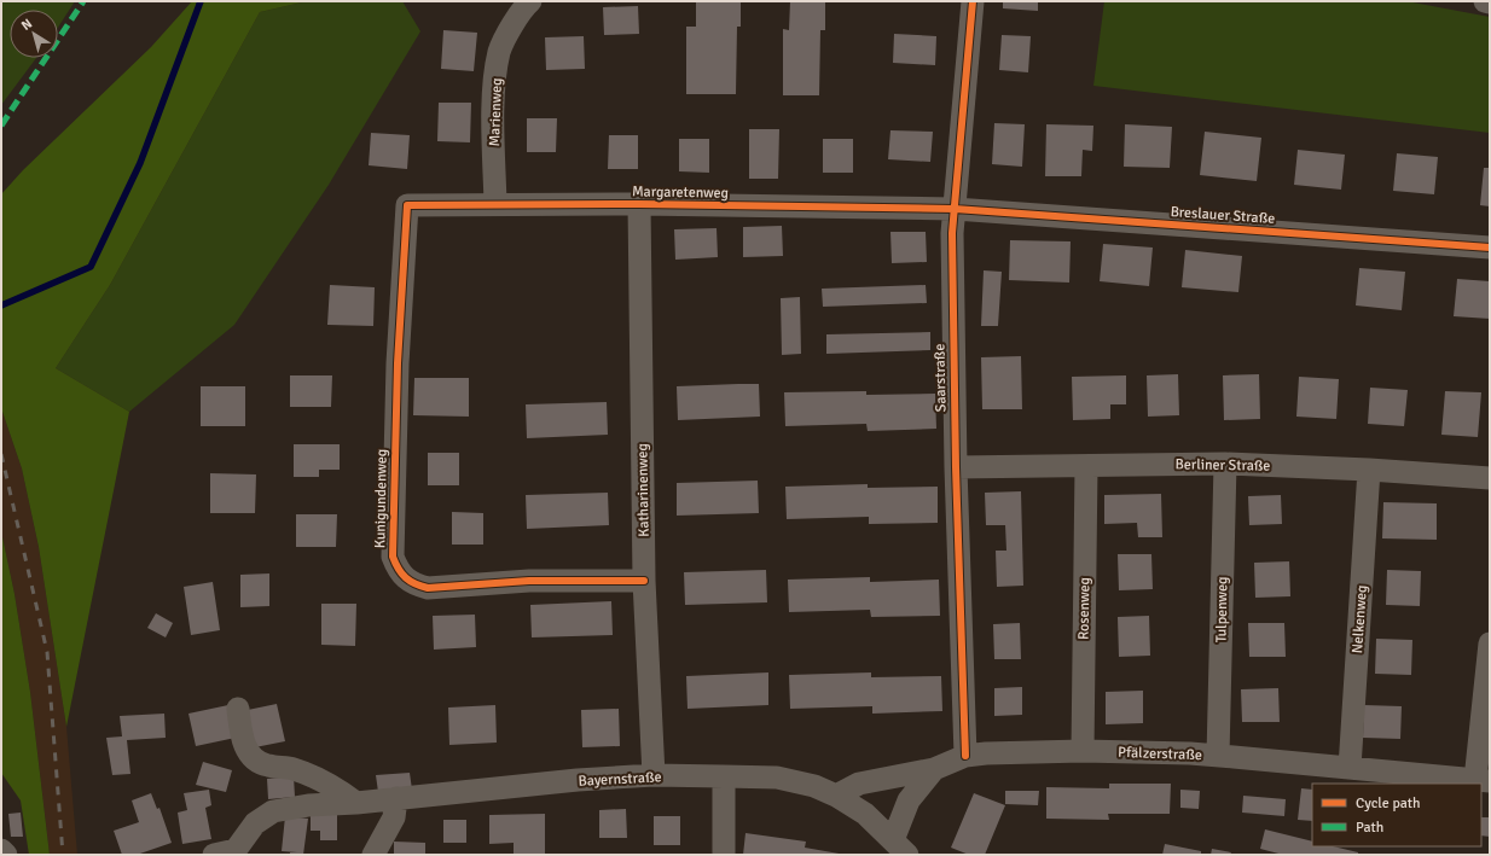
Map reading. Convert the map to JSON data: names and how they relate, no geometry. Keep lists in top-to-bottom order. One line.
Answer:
{"streets":{"street":["Marienweg","Margaretenweg","Breslauer Straße","Saarstraße","Berliner Straße","Katharinenweg","Kunigundenweg","Rosenweg","Tulpenweg","Nelkenweg","Pfälzerstraße","Bayernstraße"]},"crossings":[["Marienweg","Margaretenweg"],["Margaretenweg","Breslauer Straße"],["Margaretenweg","Saarstraße"],["Margaretenweg","Katharinenweg"],["Margaretenweg","Kunigundenweg"],["Breslauer Straße","Saarstraße"],["Saarstraße","Berliner Straße"],["Saarstraße","Pfälzerstraße"],["Berliner Straße","Rosenweg"],["Berliner Straße","Tulpenweg"],["Berliner Straße","Nelkenweg"],["Katharinenweg","Kunigundenweg"],["Katharinenweg","Bayernstraße"],["Rosenweg","Pfälzerstraße"],["Tulpenweg","Pfälzerstraße"],["Nelkenweg","Pfälzerstraße"],["Pfälzerstraße","Bayernstraße"]],"legend":["Cycle path","Path"],"north":"top left"}
